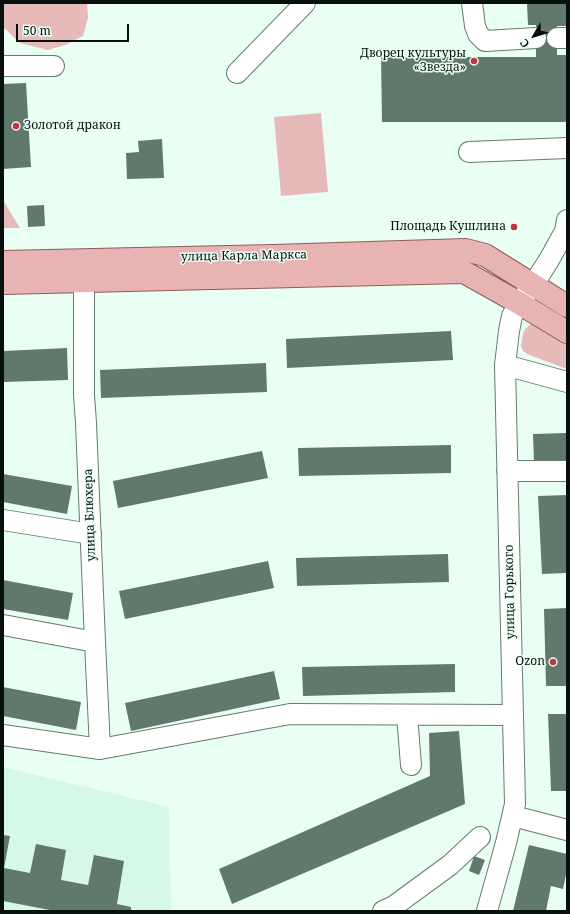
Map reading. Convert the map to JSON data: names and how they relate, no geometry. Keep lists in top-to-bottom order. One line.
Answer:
{"streets":{"main road":["улица Карла Маркса"],"street":["улица Блюхера","улица Горького"]},"crossings":[["улица Карла Маркса","улица Блюхера"],["улица Карла Маркса","улица Горького"]],"places":["Дворец культуры «Звезда»","Золотой дракон","Площадь Кушлина","Ozon"],"scale_bar":"50 m","north":"bottom left"}
